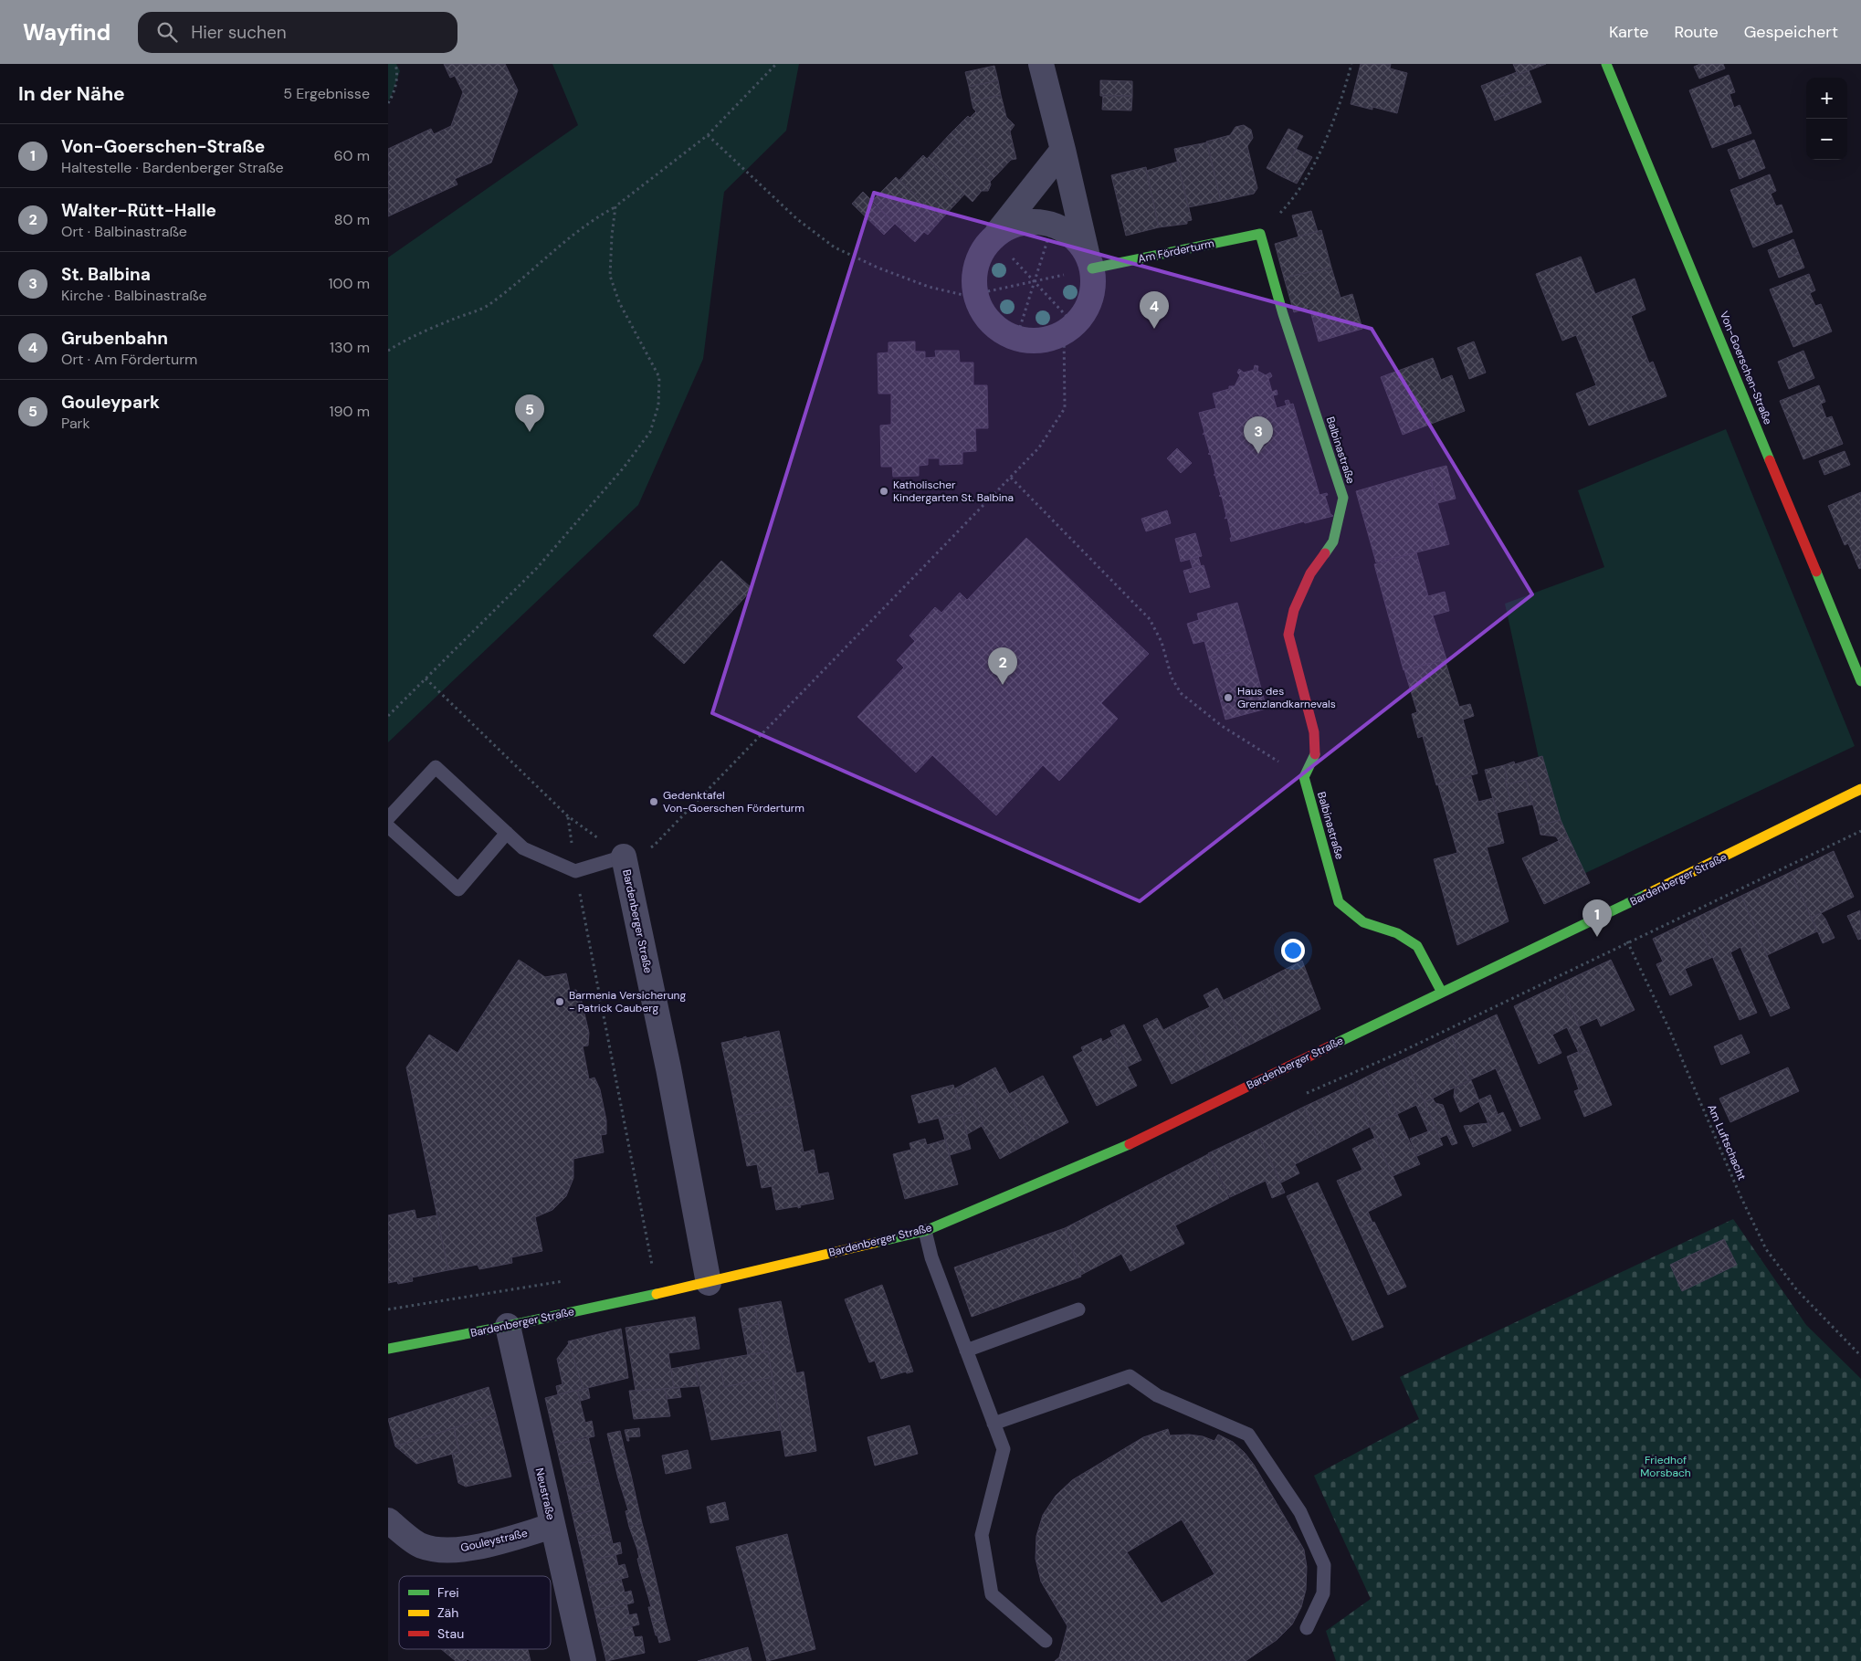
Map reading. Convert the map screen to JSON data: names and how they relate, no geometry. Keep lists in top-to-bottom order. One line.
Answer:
{"streets":{"street":["Am Förderturm","Von-Goerschen-Straße","Balbinastraße","Bardenberger Straße","Neustraße","Gouleystraße"],"path":["Am Luftschacht"]},"crossings":[["Am Förderturm","Balbinastraße"],["Balbinastraße","Bardenberger Straße"],["Bardenberger Straße","Am Luftschacht"],["Bardenberger Straße","Neustraße"],["Neustraße","Gouleystraße"]],"parks":["Friedhof Morsbach"],"places":["Katholischer Kindergarten St. Balbina","Haus des Grenzlandkarnevals","Gedenktafel Von-Goerschen Förderturm","Barmenia Versicherung - Patrick Cauberg"],"legend":["Frei","Zäh","Stau"],"page":{"header":"Wayfind","search":"Hier suchen","nav":["Karte","Route","Gespeichert"],"heading":["In der Nähe","5 Ergebnisse"],"map_buttons":["+","−"],"list":[{"mark":"1","name":"Von-Goerschen-Straße","note":"Haltestelle · Bardenberger Straße","value":"60 m"},{"mark":"2","name":"Walter-Rütt-Halle","note":"Ort · Balbinastraße","value":"80 m"},{"mark":"3","name":"St. Balbina","note":"Kirche · Balbinastraße","value":"100 m"},{"mark":"4","name":"Grubenbahn","note":"Ort · Am Förderturm","value":"130 m"},{"mark":"5","name":"Gouleypark","note":"Park","value":"190 m"}],"pins":["4","5","3","2","1"]}}
